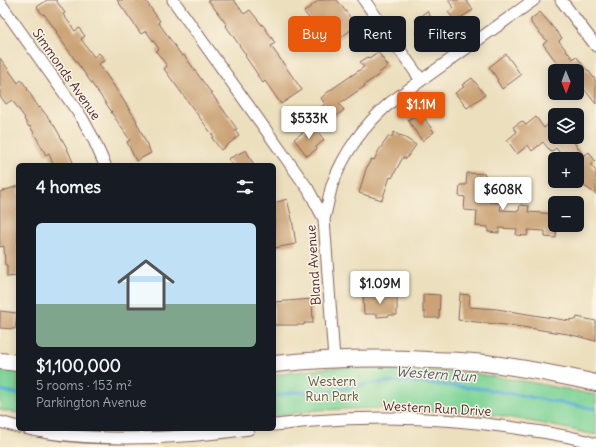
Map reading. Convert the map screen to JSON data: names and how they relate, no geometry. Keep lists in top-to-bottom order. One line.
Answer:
{"streets":{"street":["Simmonds Avenue","Bland Avenue","Western Run Drive"]},"water":["Western Run"],"parks":["Western Run Park"],"north":"bottom","page":{"chip":["Buy","Rent","Filters"],"map_buttons":["+","−"],"price":["$1.1M","$533K","$608K","$1.09M"],"heading":"4 homes","list":[{"name":"$1,100,000","note":"5 rooms · 153 m² · Parkington Avenue"}]}}
